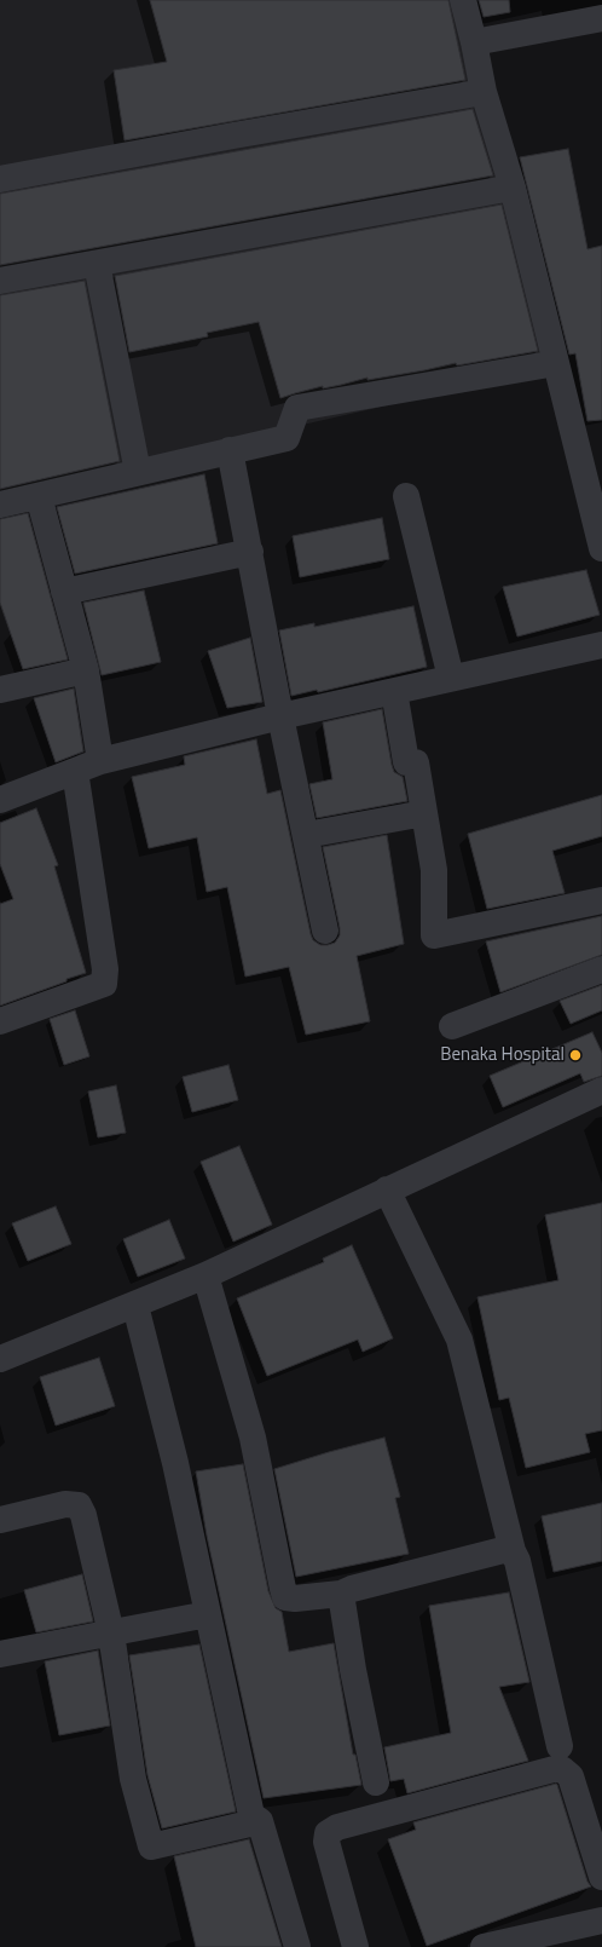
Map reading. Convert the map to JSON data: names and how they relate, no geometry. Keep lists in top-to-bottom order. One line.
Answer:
{"places":["Benaka Hospital"]}
